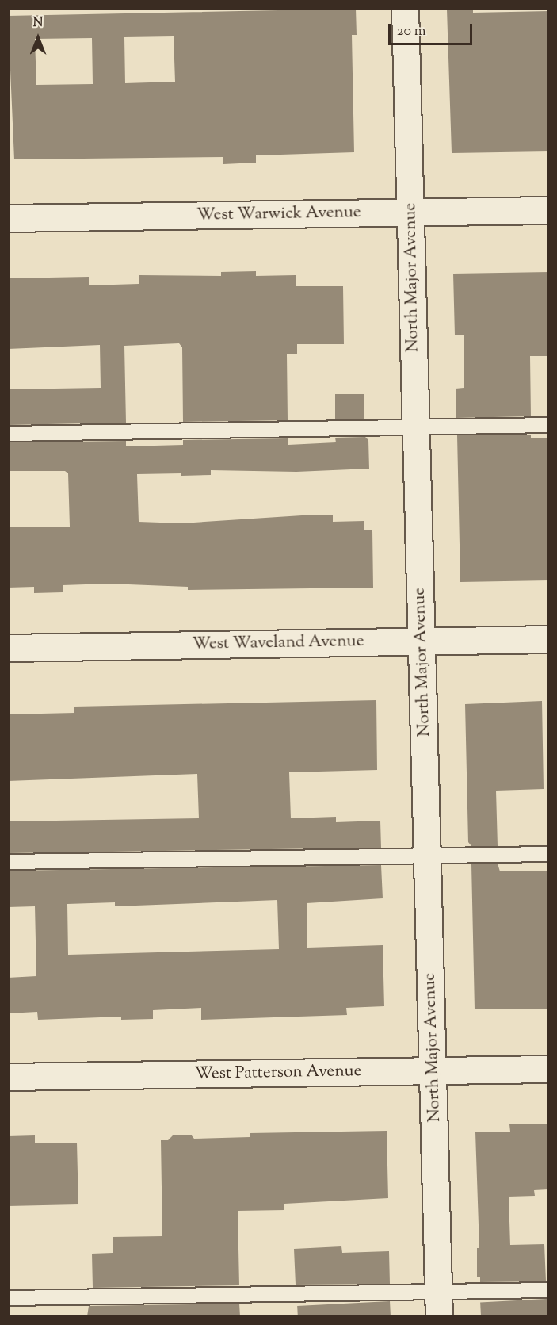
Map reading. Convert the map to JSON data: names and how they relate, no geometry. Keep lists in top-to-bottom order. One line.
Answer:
{"streets":{"street":["West Warwick Avenue","North Major Avenue","West Waveland Avenue","West Patterson Avenue"]},"crossings":[["West Warwick Avenue","North Major Avenue"],["North Major Avenue","West Waveland Avenue"],["North Major Avenue","West Patterson Avenue"]],"scale_bar":"20 m","north":"top"}
